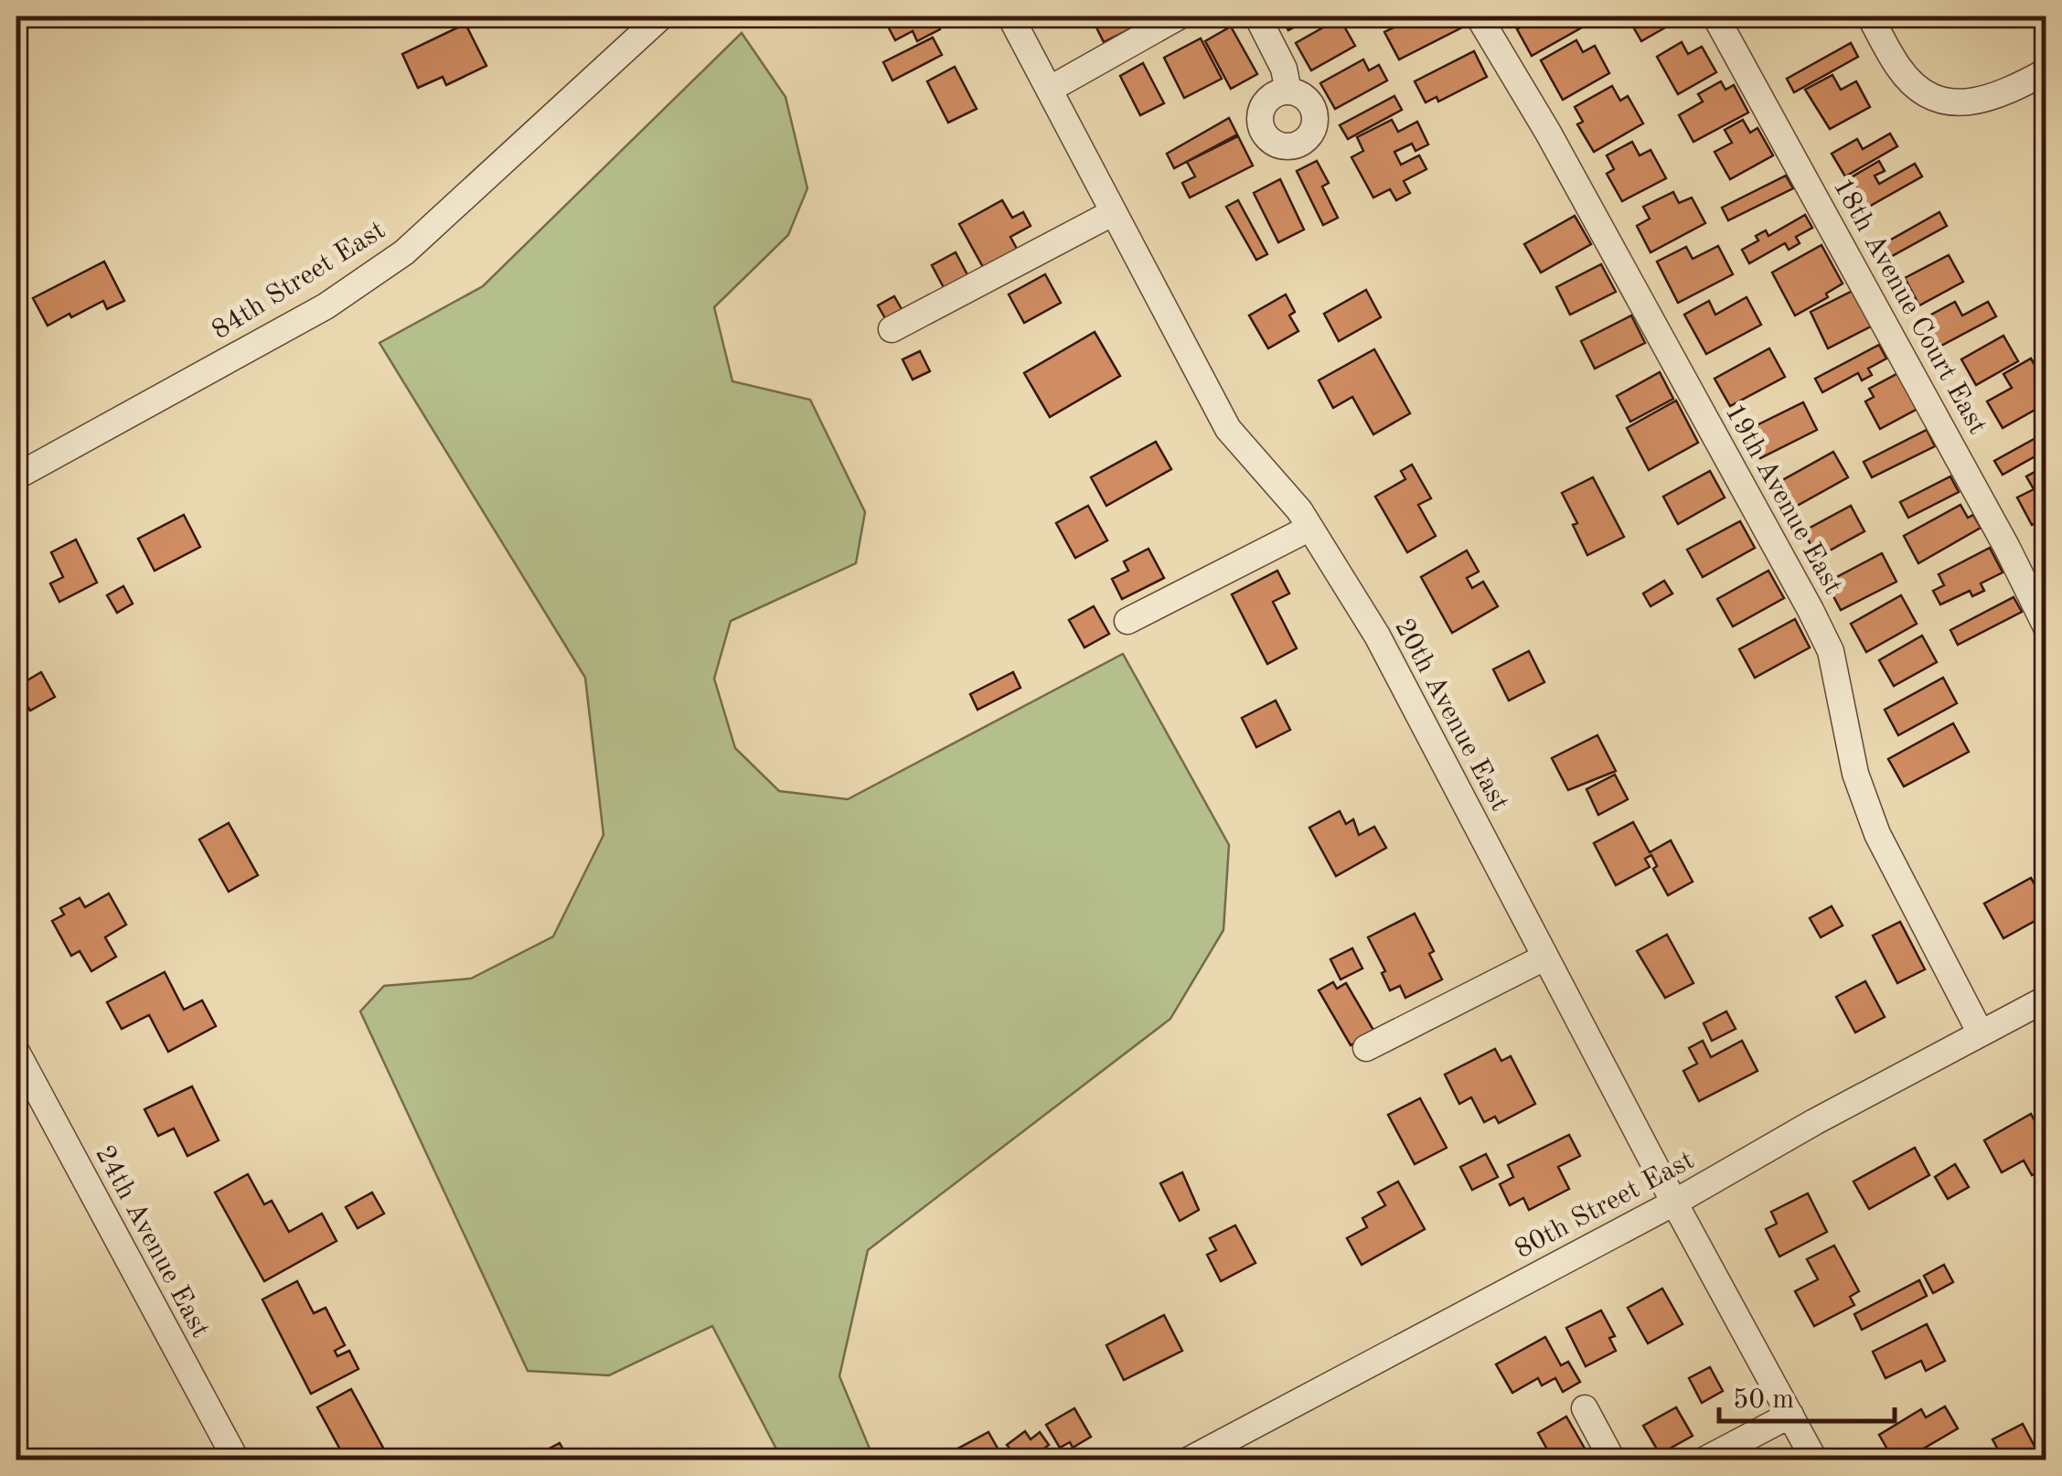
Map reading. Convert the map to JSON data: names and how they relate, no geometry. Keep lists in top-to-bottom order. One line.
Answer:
{"streets":{"street":["84th Street East","18th Avenue Court East","19th Avenue East","20th Avenue East","80th Street East","24th Avenue East"]},"crossings":[["19th Avenue East","80th Street East"],["20th Avenue East","80th Street East"]],"scale_bar":"50 m"}
